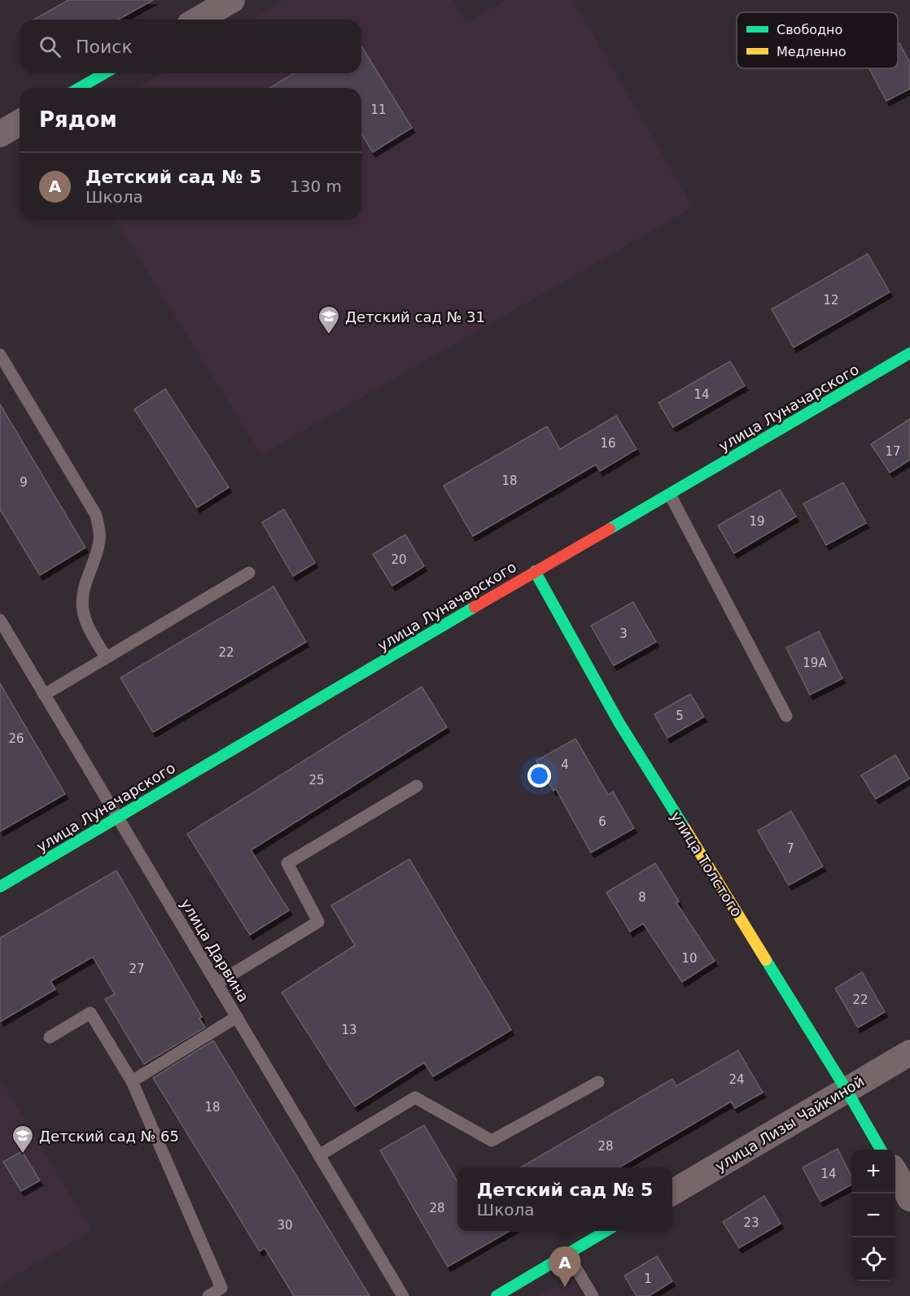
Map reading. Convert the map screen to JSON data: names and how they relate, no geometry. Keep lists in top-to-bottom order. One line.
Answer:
{"streets":{"street":["улица Луначарского","улица Толстого","улица Лизы Чайкиной"],"lane":["улица Дарвина"]},"crossings":[["улица Луначарского","улица Толстого"],["улица Луначарского","улица Дарвина"],["улица Толстого","улица Лизы Чайкиной"]],"places":{"school or university":["Детский сад № 31","Детский сад № 65"]},"house_numbers":["11","12","14","16","17","18","9","19","20","3","22","19А","5","26","4","25","6","7","8","10","27","22","13","24","18","28","14","28","23","30","1"],"legend":["Свободно","Медленно"],"page":{"search":"Поиск","heading":"Рядом","list":[{"mark":"A","name":"Детский сад № 5","note":"Школа","value":"130 m"}],"map_buttons":["+","−"],"popup":["Детский сад № 5","Школа"],"pins":"A"}}
